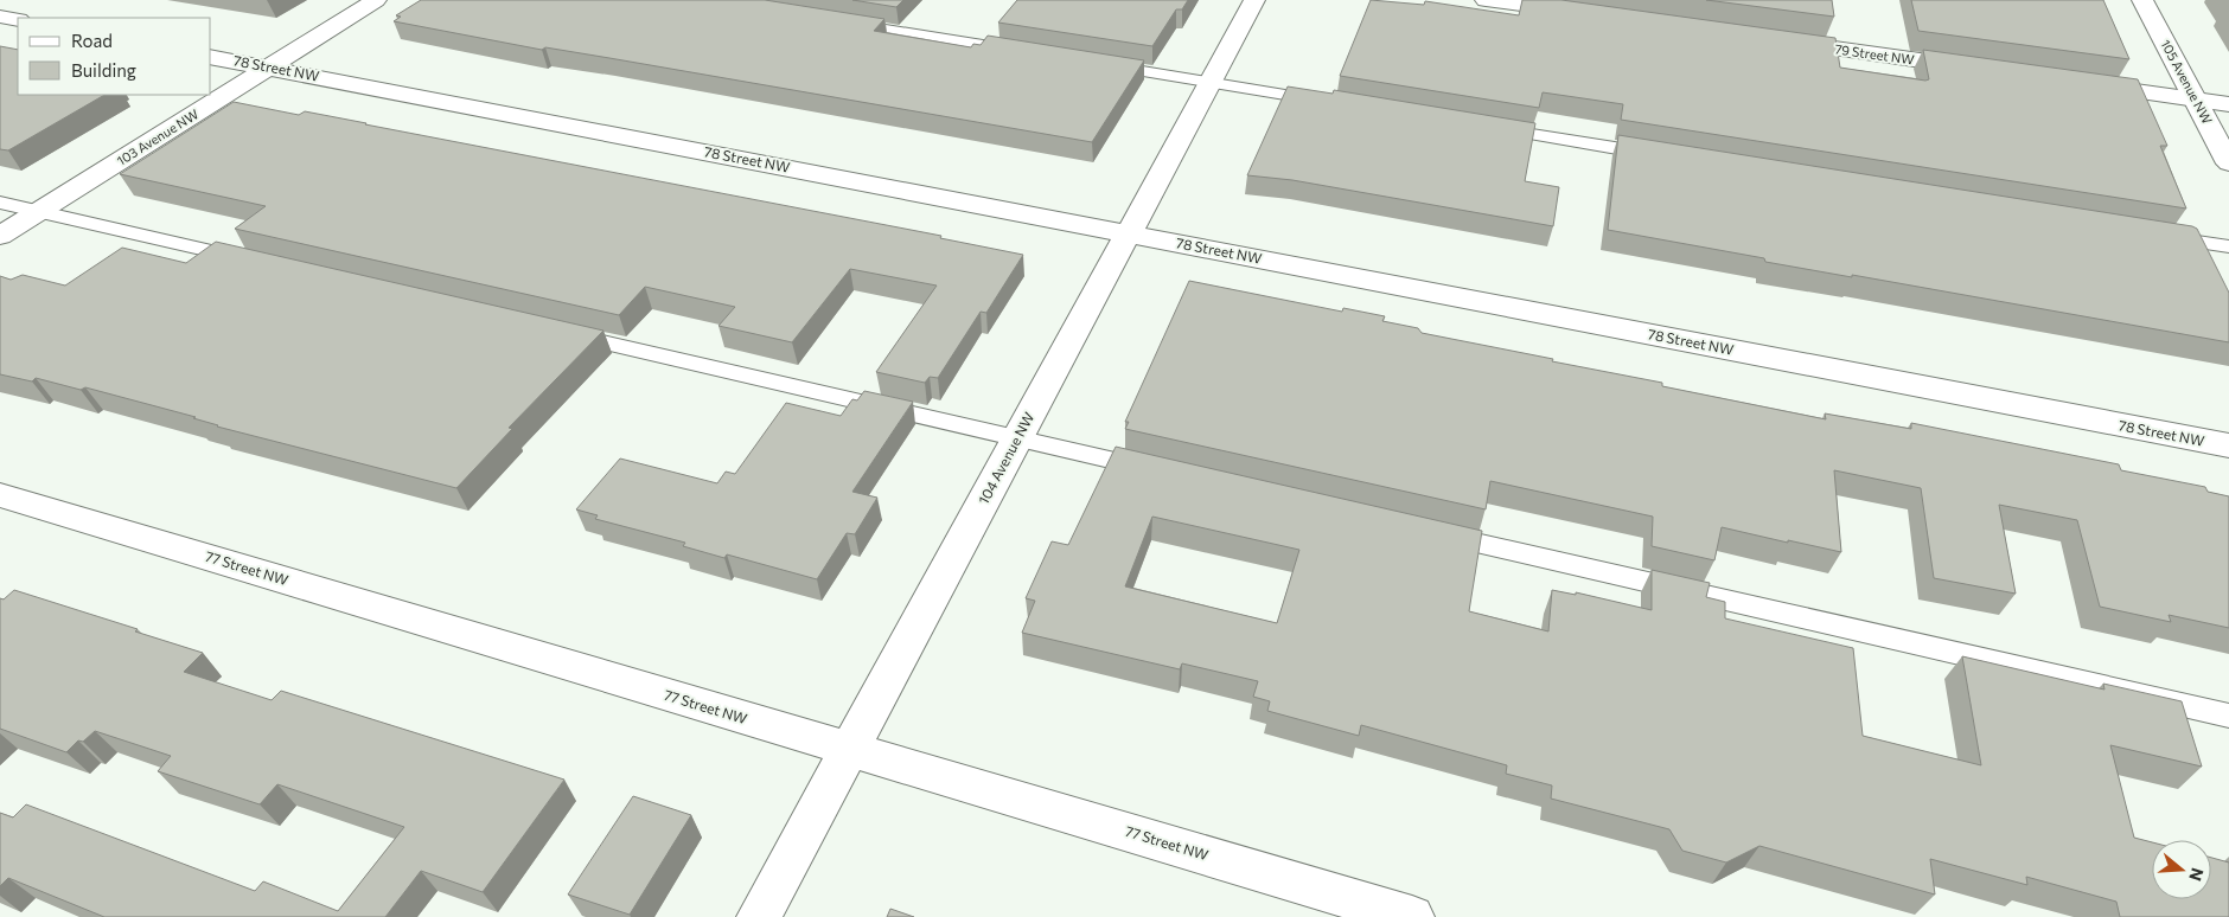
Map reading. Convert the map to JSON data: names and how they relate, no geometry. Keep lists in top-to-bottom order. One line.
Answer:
{"streets":{"street":["79 Street NW","78 Street NW","105 Avenue NW","103 Avenue NW","104 Avenue NW","77 Street NW"]},"crossings":[["78 Street NW","103 Avenue NW"],["78 Street NW","104 Avenue NW"],["104 Avenue NW","77 Street NW"]],"legend":["Road","Building"],"north":"right"}
